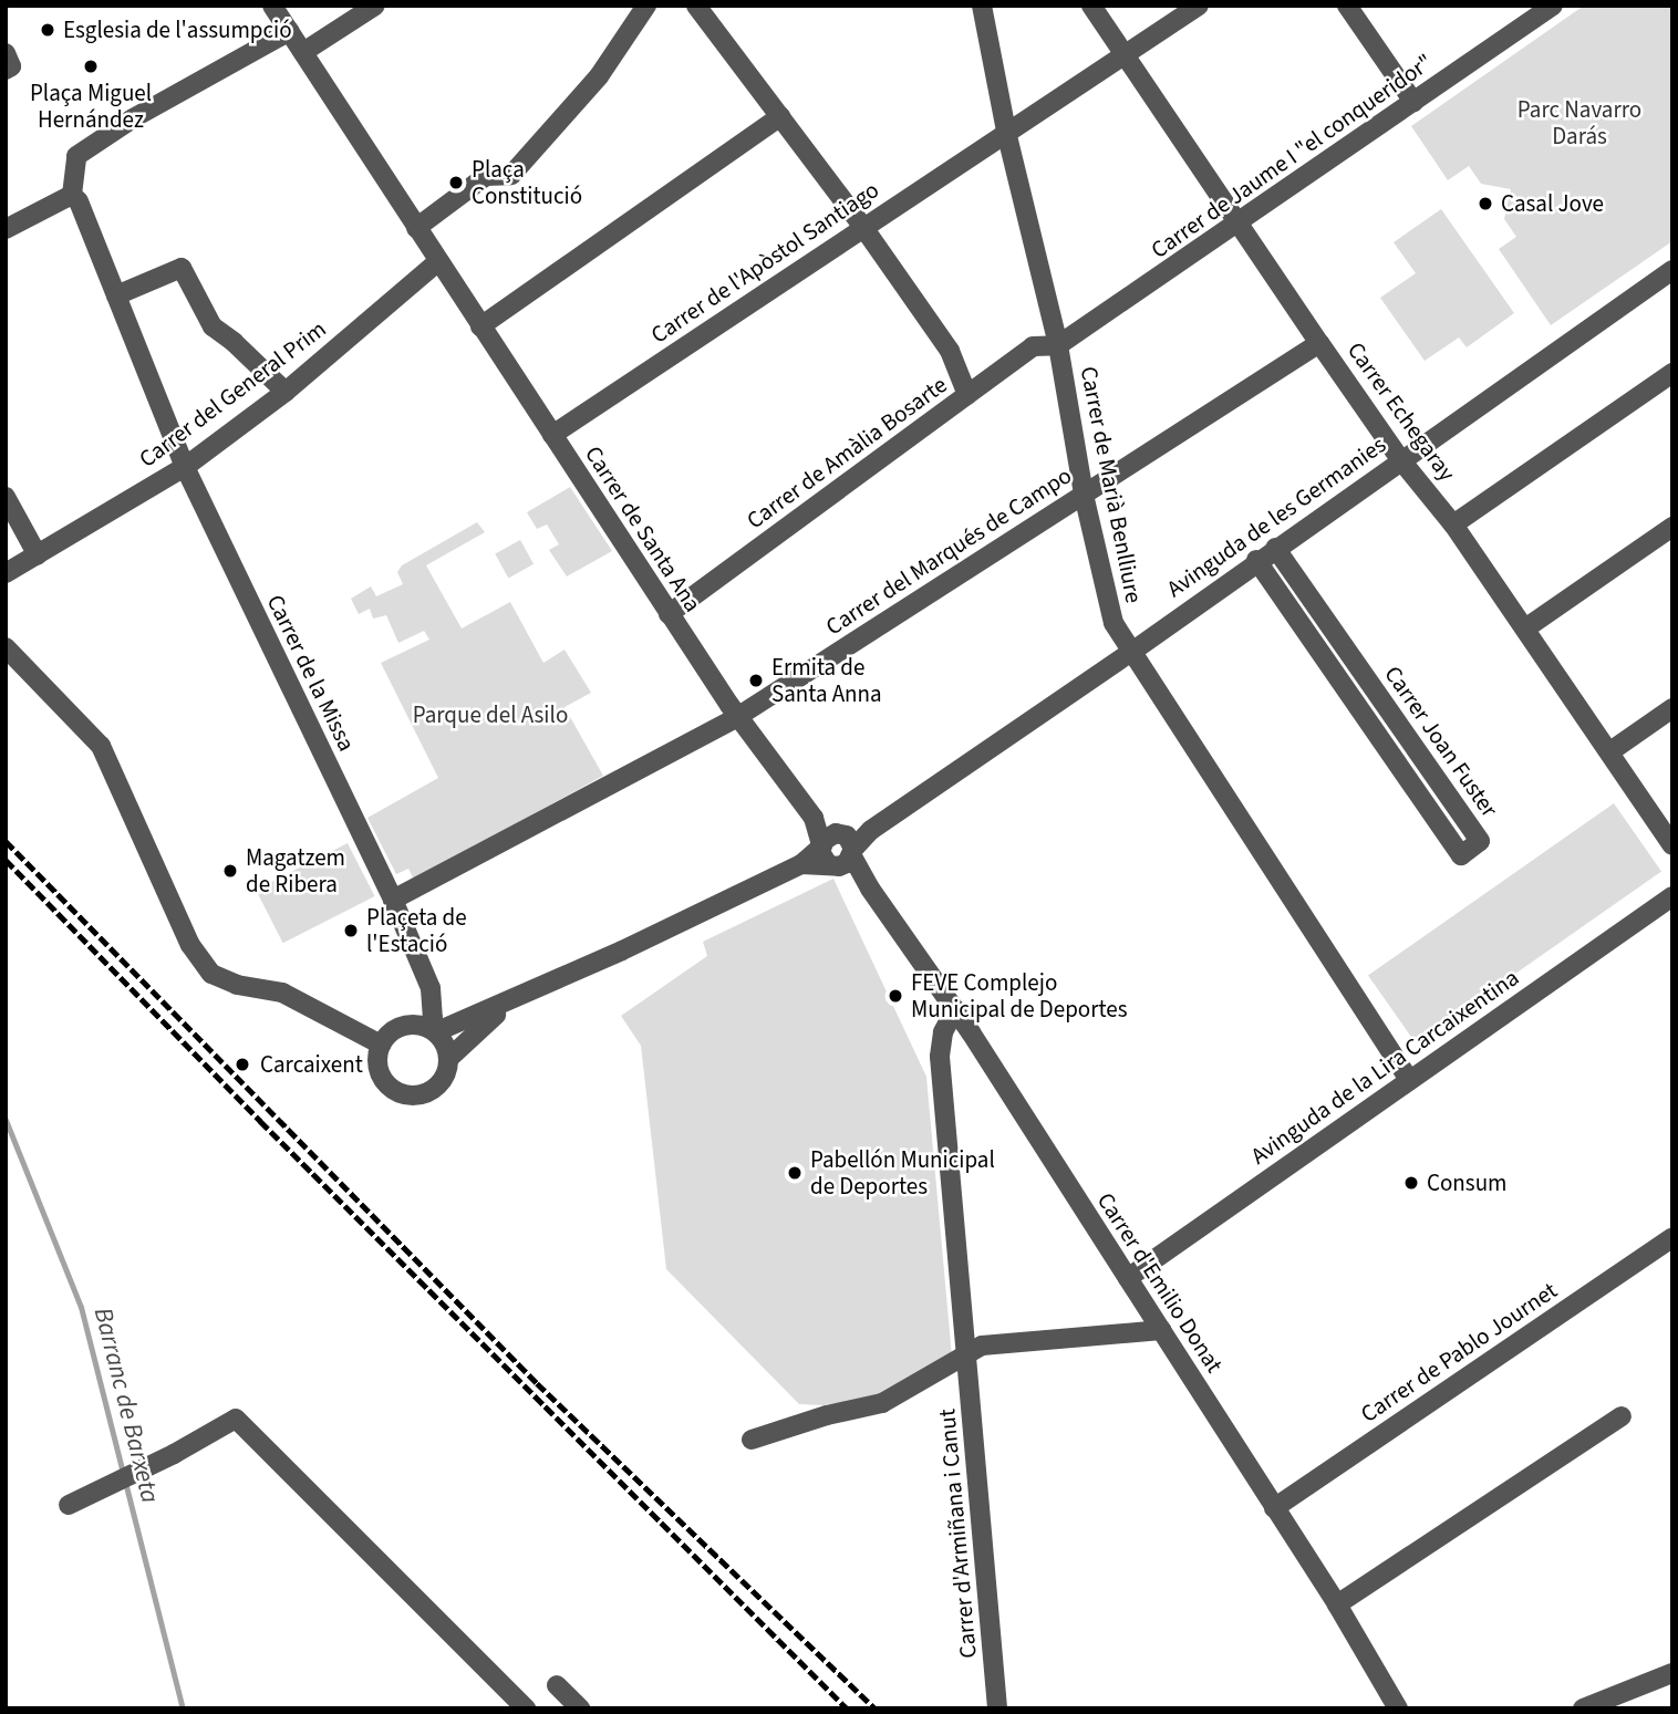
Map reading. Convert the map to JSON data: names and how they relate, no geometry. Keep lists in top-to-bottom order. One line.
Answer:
{"streets":{"street":["Carrer de Jaume I \"el conqueridor\"","Carrer de l'Apòstol Santiago","Carrer del General Prim","Carrer Echegaray","Carrer de Amàlia Bosarte","Carrer de Marià Benlliure","Avinguda de les Germanies","Carrer de Santa Ana","Carrer del Marqués de Campo","Carrer de la Missa","Carrer Joan Fuster","Avinguda de la Lira Carcaixentina","Carrer d'Emilio Donat","Carrer de Pablo Journet","Carrer d'Armiñana i Canut"]},"crossings":[["Carrer de Jaume I \"el conqueridor\"","Carrer Echegaray"],["Carrer de Jaume I \"el conqueridor\"","Carrer de Amàlia Bosarte"],["Carrer de Jaume I \"el conqueridor\"","Carrer de Marià Benlliure"],["Carrer de l'Apòstol Santiago","Carrer Echegaray"],["Carrer de l'Apòstol Santiago","Carrer de Marià Benlliure"],["Carrer de l'Apòstol Santiago","Carrer de Santa Ana"],["Carrer del General Prim","Carrer de Santa Ana"],["Carrer del General Prim","Carrer de la Missa"],["Carrer Echegaray","Avinguda de les Germanies"],["Carrer Echegaray","Carrer del Marqués de Campo"],["Carrer de Amàlia Bosarte","Carrer de Marià Benlliure"],["Carrer de Amàlia Bosarte","Carrer de Santa Ana"],["Carrer de Marià Benlliure","Avinguda de les Germanies"],["Carrer de Marià Benlliure","Carrer del Marqués de Campo"],["Carrer de Marià Benlliure","Avinguda de la Lira Carcaixentina"],["Avinguda de les Germanies","Carrer de Santa Ana"],["Avinguda de les Germanies","Carrer Joan Fuster"],["Avinguda de les Germanies","Carrer d'Emilio Donat"],["Carrer de Santa Ana","Carrer del Marqués de Campo"],["Carrer de Santa Ana","Carrer d'Emilio Donat"],["Carrer del Marqués de Campo","Carrer de la Missa"],["Avinguda de la Lira Carcaixentina","Carrer d'Emilio Donat"],["Carrer d'Emilio Donat","Carrer de Pablo Journet"],["Carrer d'Emilio Donat","Carrer d'Armiñana i Canut"]],"water":["Barranc de Barxeta"],"parks":["Parc Navarro Darás","Parque del Asilo"],"places":["Esglesia de l'assumpció","Plaça Miguel Hernández","Plaça Constitució","Casal Jove","Ermita de Santa Anna","Magatzem de Ribera","Plaçeta de l'Estació","FEVE Complejo Municipal de Deportes","Carcaixent","Pabellón Municipal de Deportes","Consum"]}
